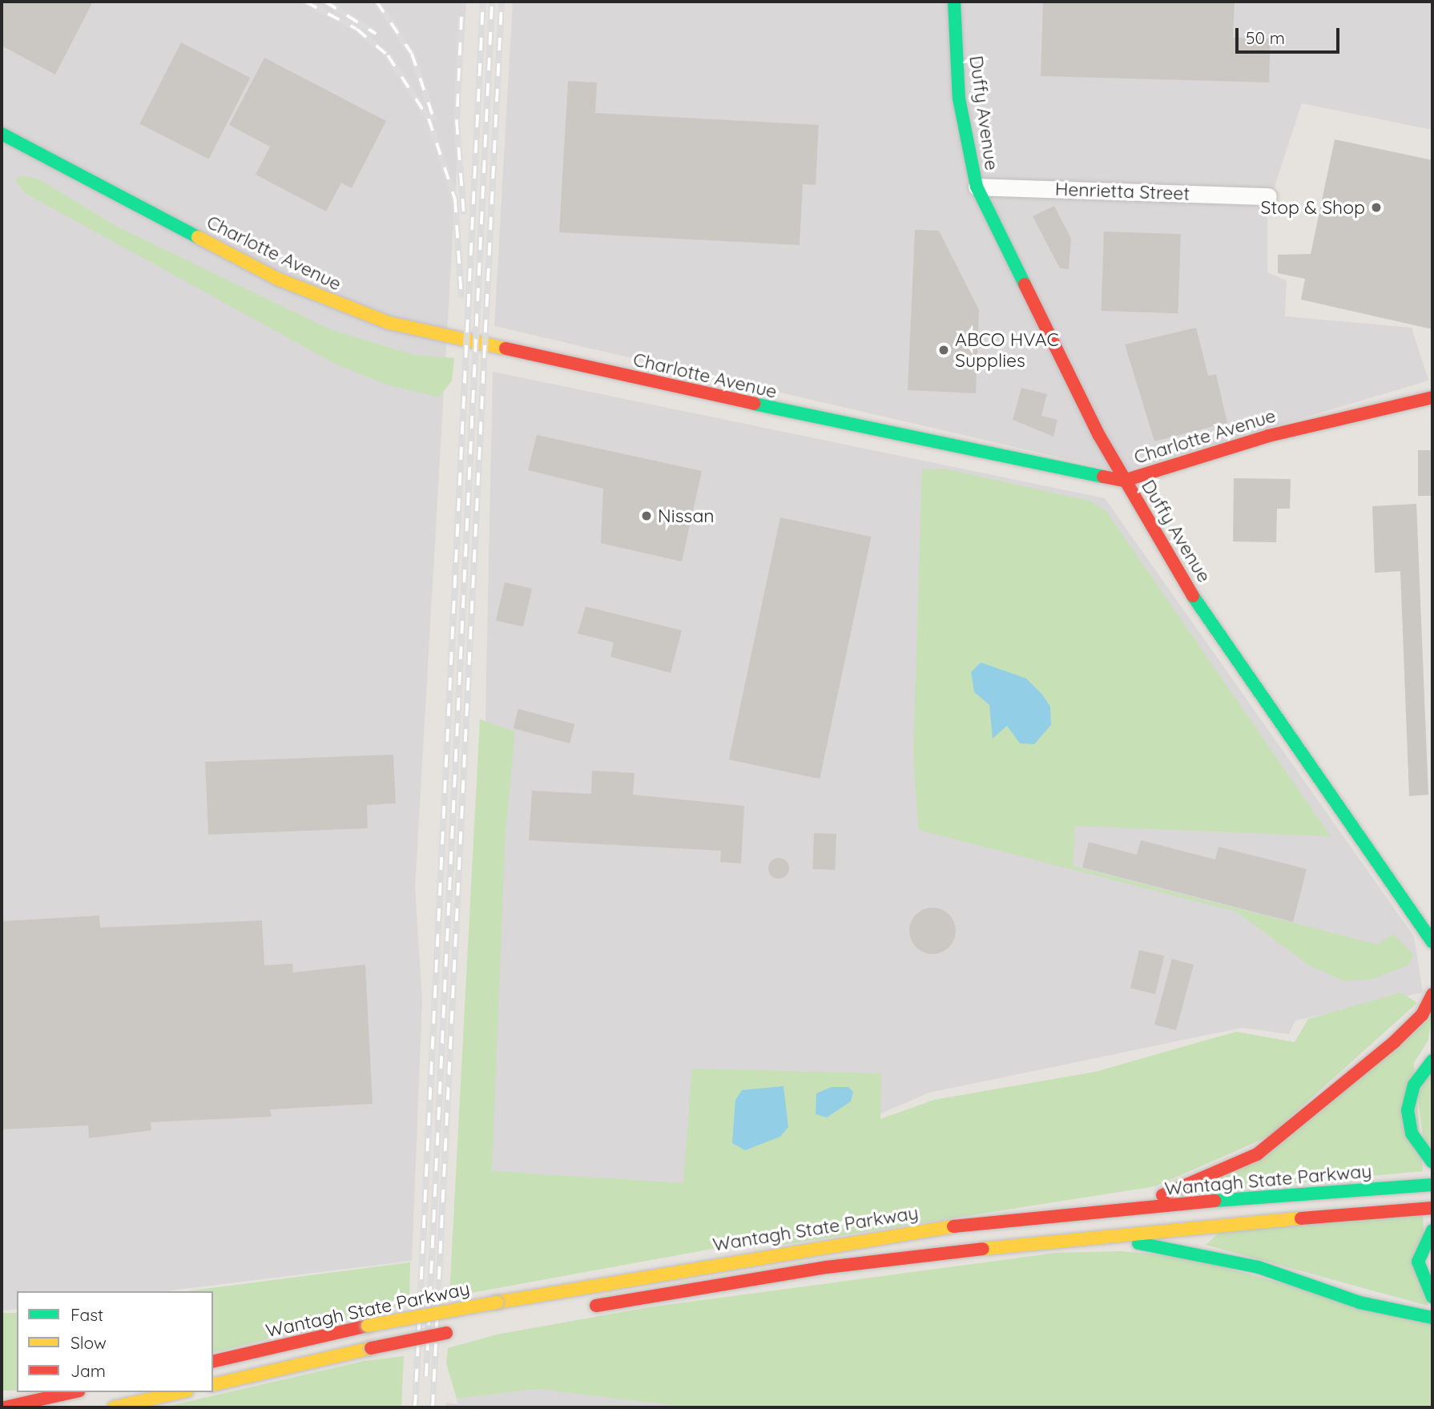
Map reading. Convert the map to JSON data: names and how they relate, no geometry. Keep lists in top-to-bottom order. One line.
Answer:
{"streets":{"main road":["Duffy Avenue","Charlotte Avenue","Wantagh State Parkway"],"street":["Henrietta Street"]},"crossings":[["Duffy Avenue","Henrietta Street"],["Duffy Avenue","Charlotte Avenue"]],"places":["Stop & Shop","ABCO HVAC Supplies","Nissan"],"legend":["Fast","Slow","Jam"],"scale_bar":"50 m"}
